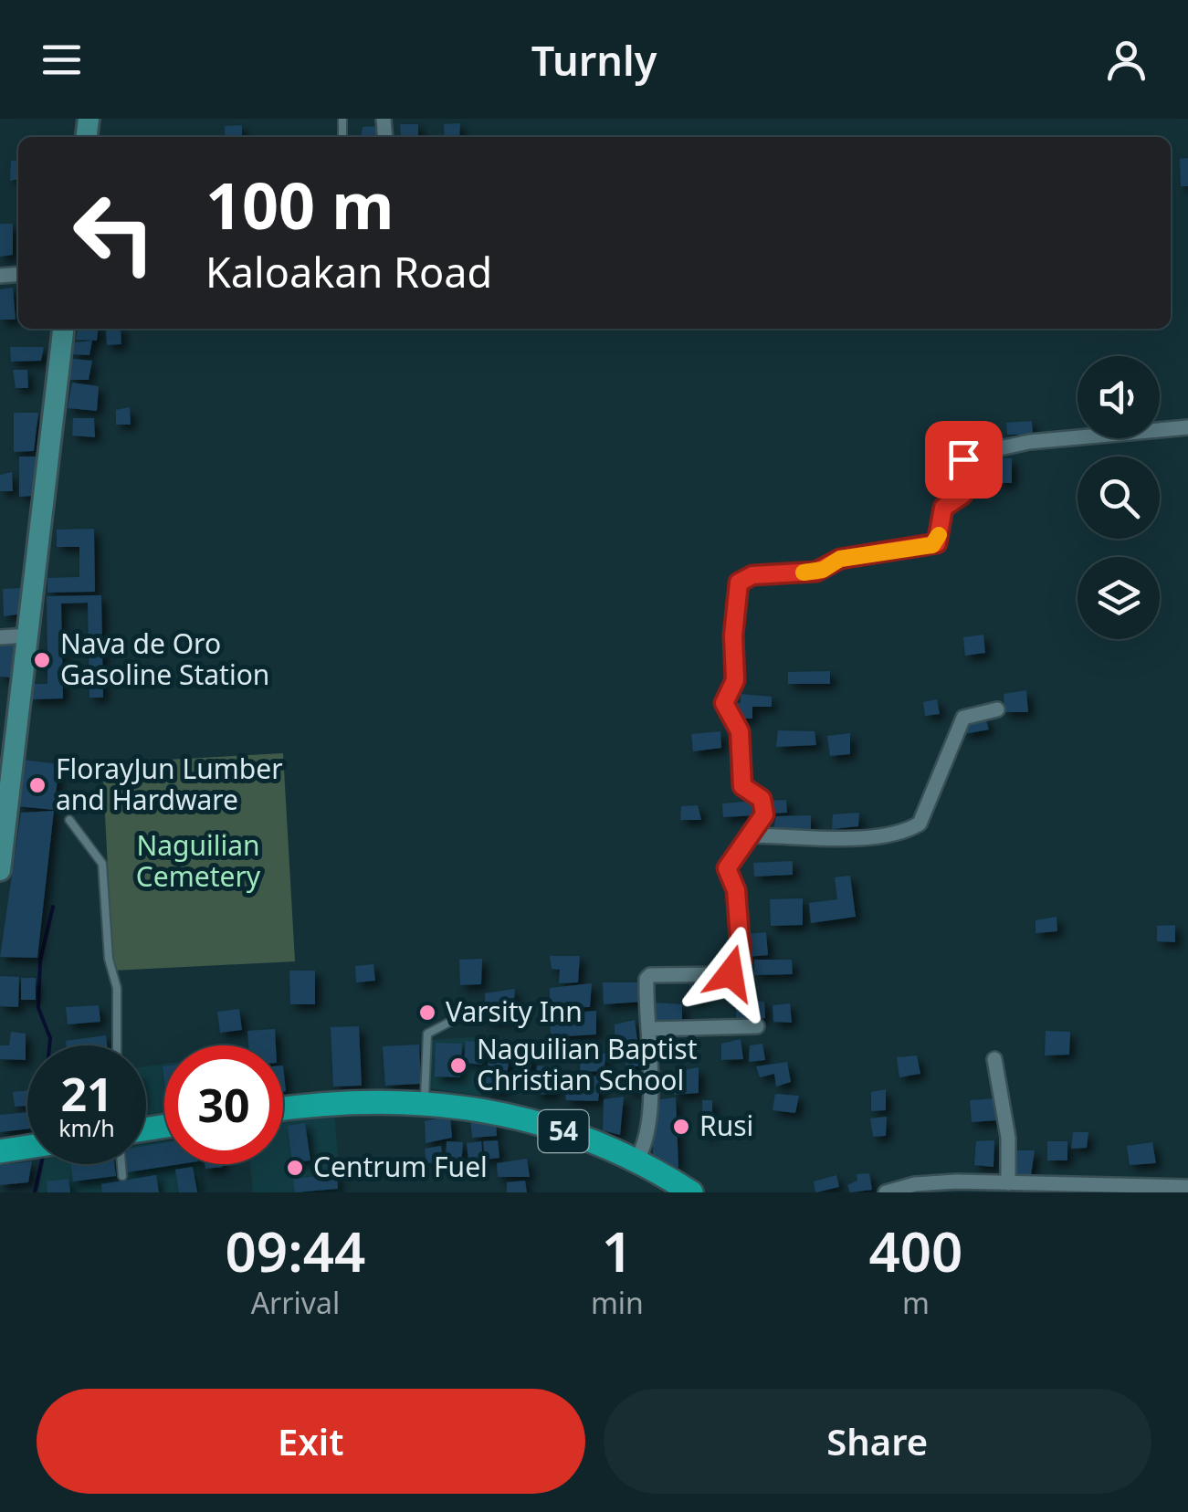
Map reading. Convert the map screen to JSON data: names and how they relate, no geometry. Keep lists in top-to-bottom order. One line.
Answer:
{"streets":{"highway":["54"]},"parks":["Naguilian Cemetery"],"places":["Nava de Oro Gasoline Station","FlorayJun Lumber and Hardware","Varsity Inn","Naguilian Baptist Christian School","Rusi","Centrum Fuel"],"page":{"header":"Turnly","turn":["100 m","Kaloakan Road"],"speed":"21 km/h","limit":"30","eta":["09:44","Arrival","1","min","400","m"],"buttons":["Exit","Share"]}}
